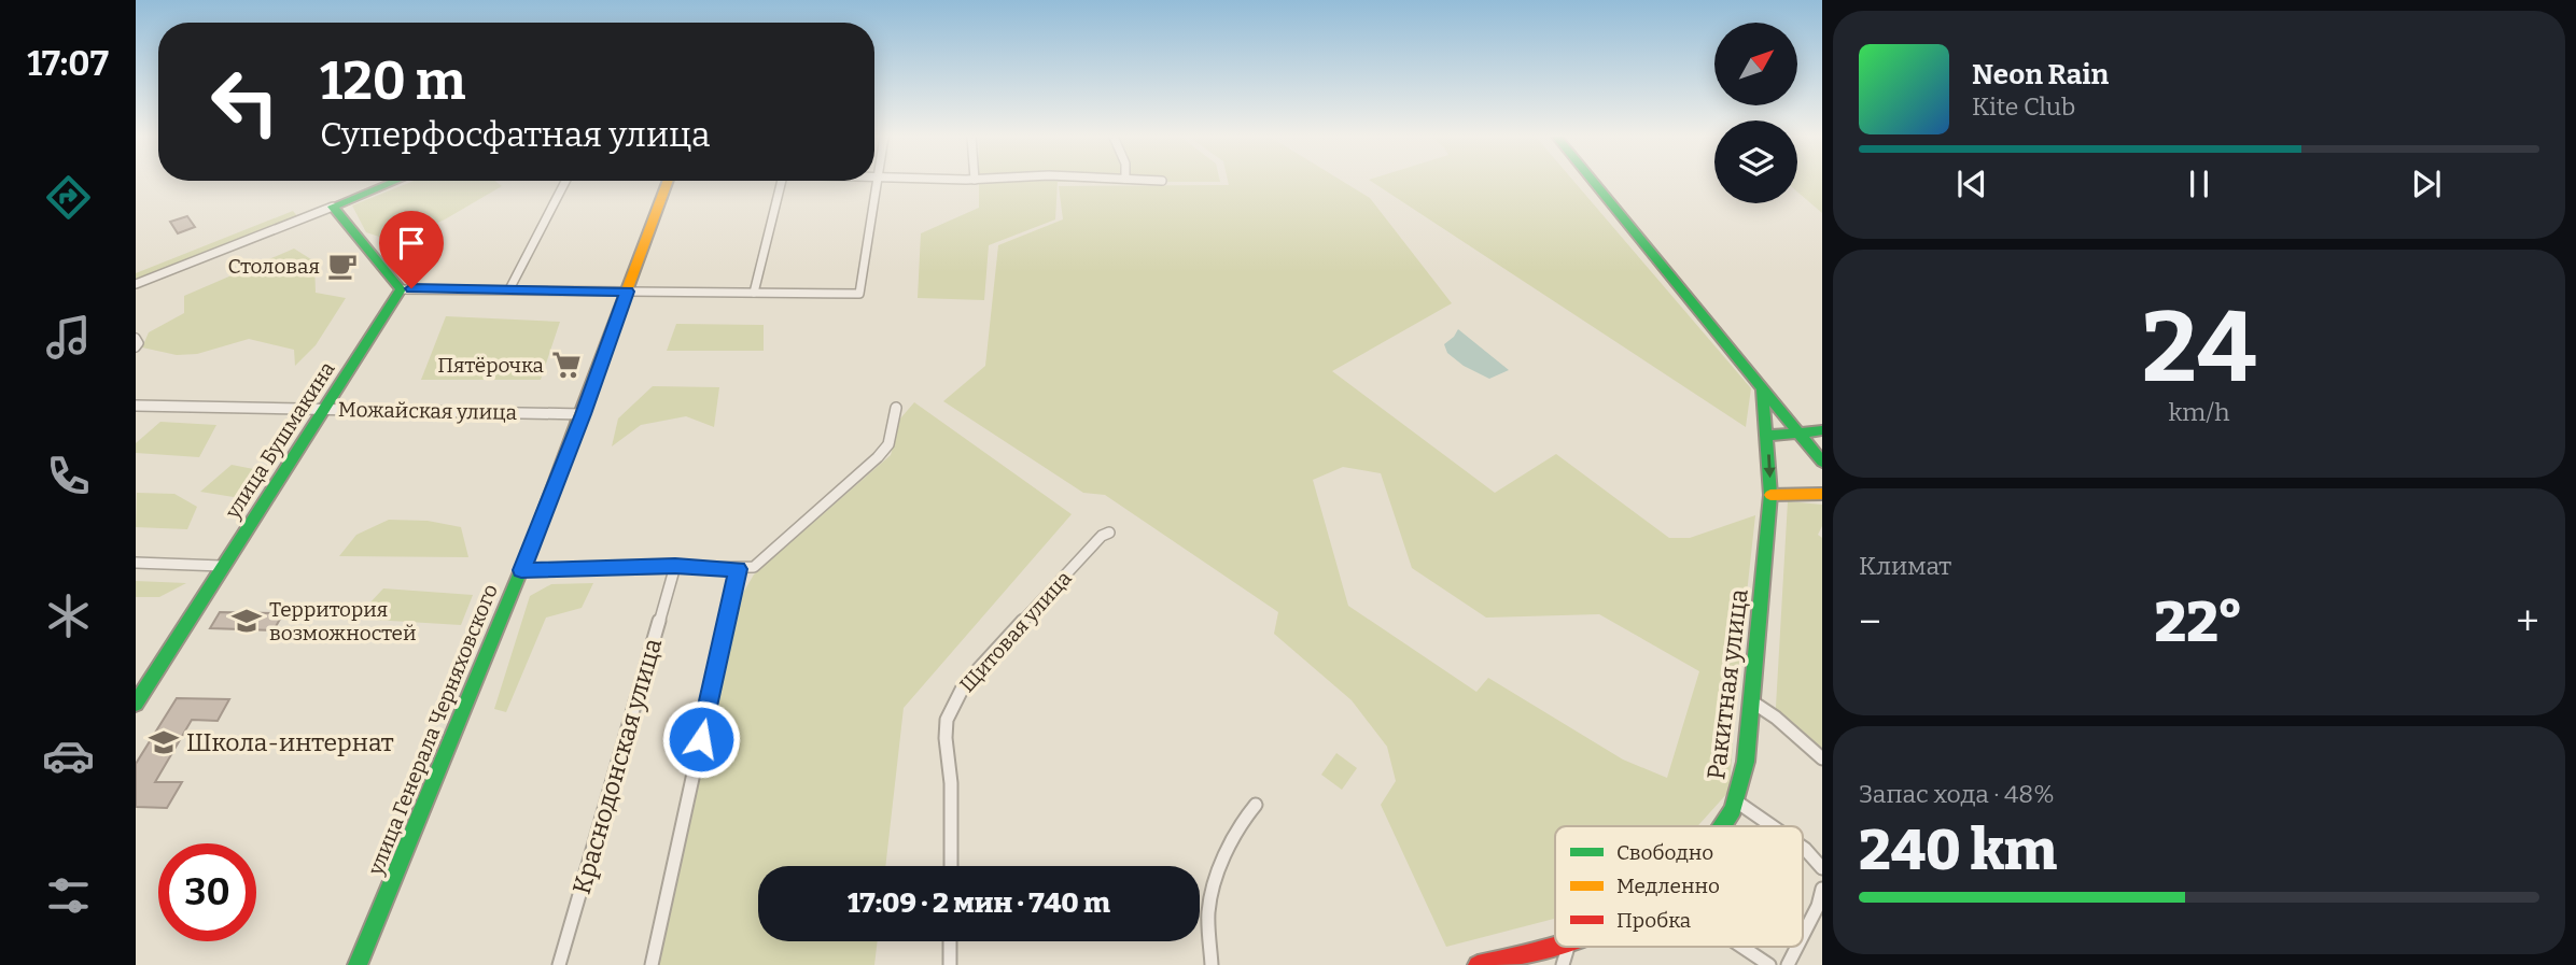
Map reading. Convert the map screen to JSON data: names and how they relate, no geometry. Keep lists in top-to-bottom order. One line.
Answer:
{"streets":{"street":["Можайская улица","улица Бушмакина","Щитовая улица","Ракитная улица","улица Генерала Черняховского","Краснодонская улица"]},"crossings":[["Можайская улица","улица Бушмакина"],["Можайская улица","улица Генерала Черняховского"]],"places":{"cafe":["Столовая"],"supermarket":["Пятёрочка"],"school or university":["Территория возможностей","Школа-интернат"]},"legend":["Свободно","Медленно","Пробка"],"north":"top right","page":{"tabs":"17:07","turn":["120 m","Суперфосфатная улица"],"song":["Neon Rain","Kite Club"],"tile":[["24","km/h"],"Климат",["Запас хода · 48%","240 km"]],"heat":["−","22°","+"],"limit":"30","trip":"17:09 · 2 мин · 740 m"}}
